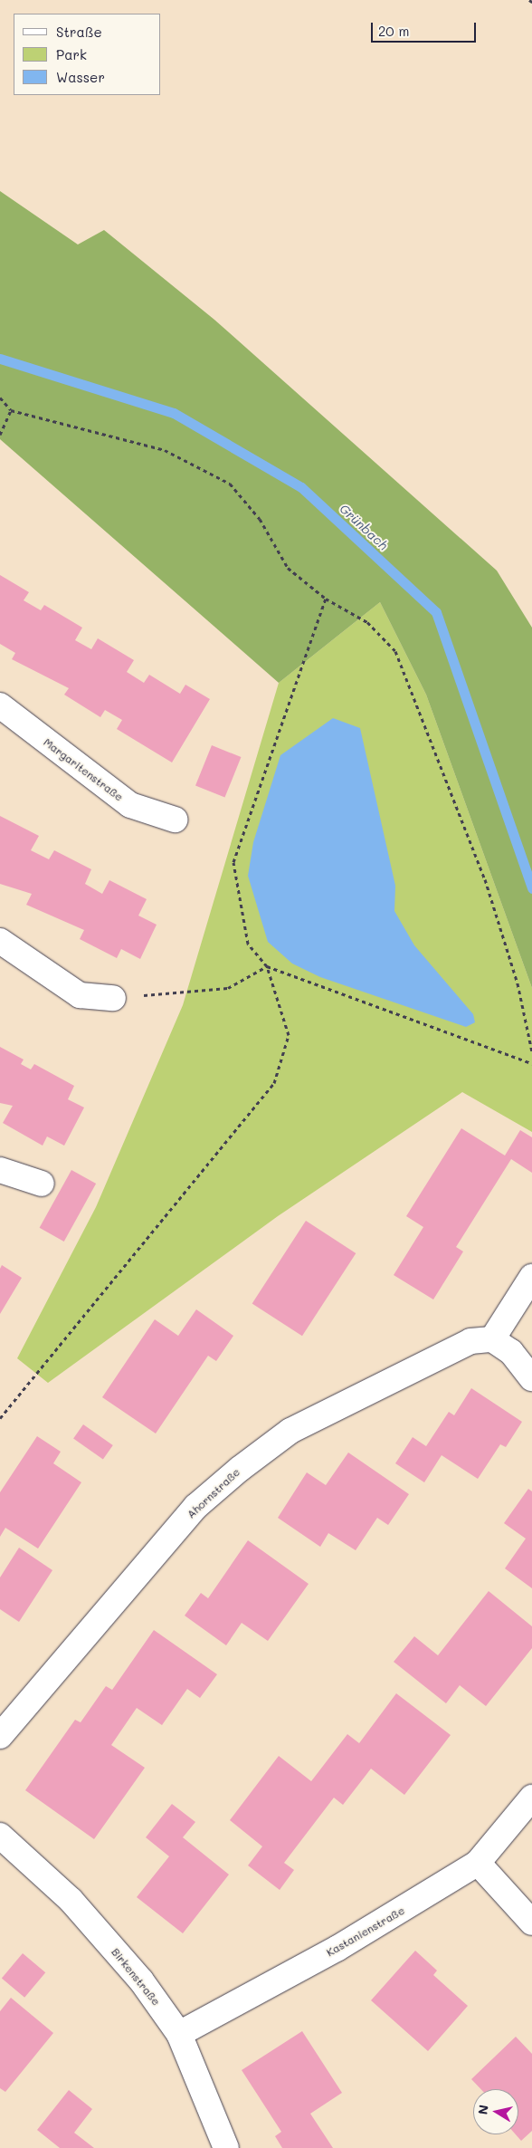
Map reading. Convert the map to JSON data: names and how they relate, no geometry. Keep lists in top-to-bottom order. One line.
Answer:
{"streets":{"street":["Margaritenstraße","Ahornstraße","Kastanienstraße","Birkenstraße"]},"crossings":[["Kastanienstraße","Birkenstraße"]],"water":["Grünbach"],"legend":["Straße","Park","Wasser"],"scale_bar":"20 m","north":"left"}
